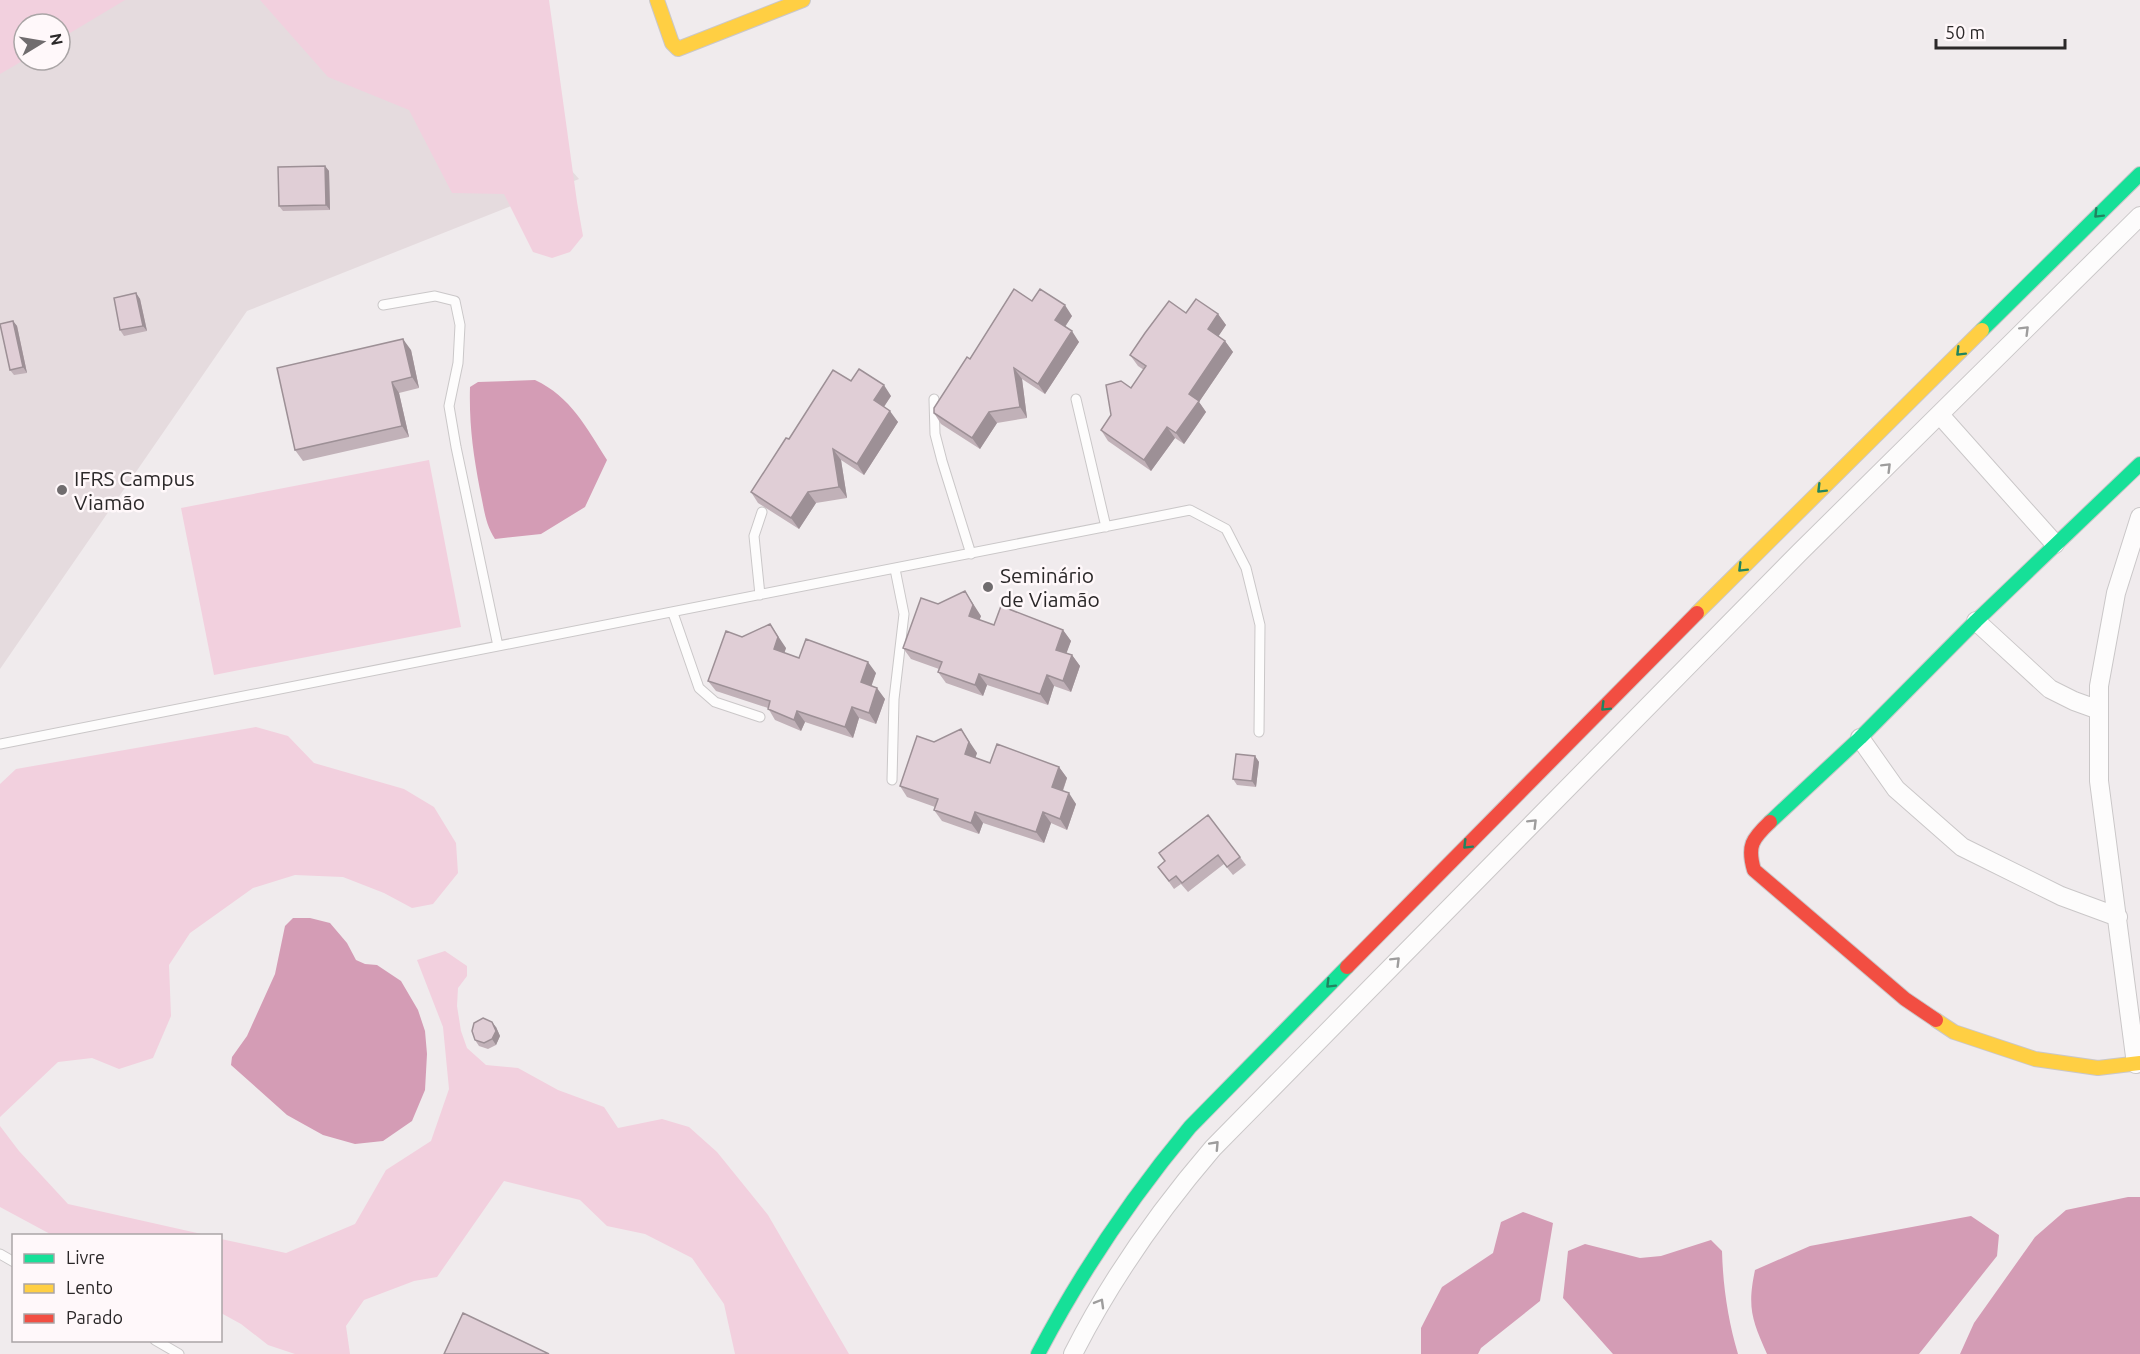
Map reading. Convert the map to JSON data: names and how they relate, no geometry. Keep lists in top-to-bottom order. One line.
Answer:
{"places":["IFRS Campus Viamão","Seminário de Viamão"],"legend":["Livre","Lento","Parado"],"scale_bar":"50 m","north":"right"}
